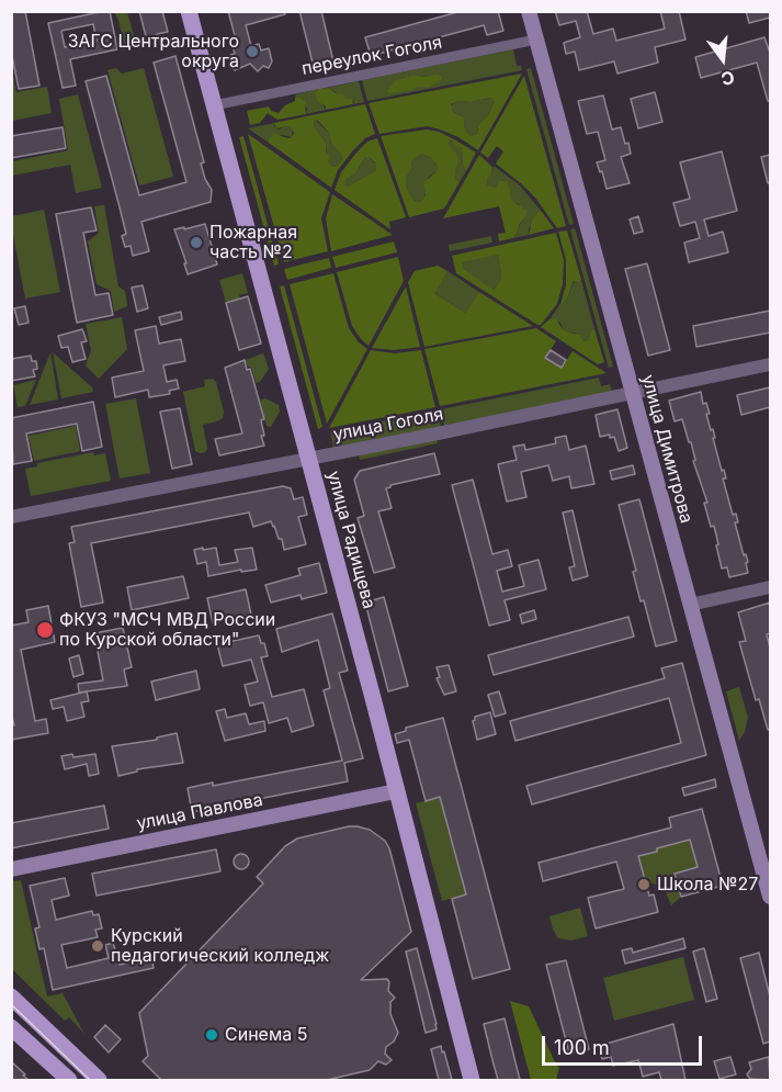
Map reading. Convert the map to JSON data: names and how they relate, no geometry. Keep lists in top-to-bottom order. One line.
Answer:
{"streets":{"main road":["улица Димитрова","улица Радищева","улица Павлова"],"street":["переулок Гоголя","улица Гоголя"]},"crossings":[["переулок Гоголя","улица Димитрова"],["переулок Гоголя","улица Радищева"],["улица Гоголя","улица Димитрова"],["улица Гоголя","улица Радищева"],["улица Радищева","улица Павлова"]],"places":["ЗАГС Центрального округа","Пожарная часть №2","ФКУЗ \"МСЧ МВД России по Курской области\"","Школа №27","Курский педагогический колледж","Синема 5"],"scale_bar":"100 m","north":"bottom"}
